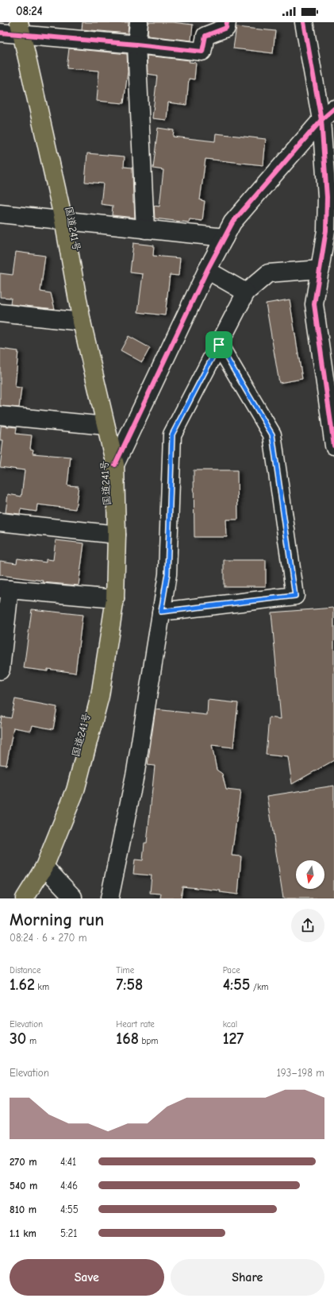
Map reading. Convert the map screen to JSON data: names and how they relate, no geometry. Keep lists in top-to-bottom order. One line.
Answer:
{"streets":{"highway":["国道241号"]},"north":"bottom","page":{"status":"08:24","heading":["Morning run","08:24 · 6 × 270 m"],"stats":[["Distance","1.62 km"],["Time","7:58"],["Pace","4:55 /km"],["Elevation","30 m"],["Heart rate","168 bpm"],["kcal","127"]],"chart":["Elevation","193–198 m"],"list":[{"name":"270 m","note":"4:41"},{"name":"540 m","note":"4:46"},{"name":"810 m","note":"4:55"},{"name":"1.1 km","note":"5:21"}],"buttons":["Save","Share"]}}
